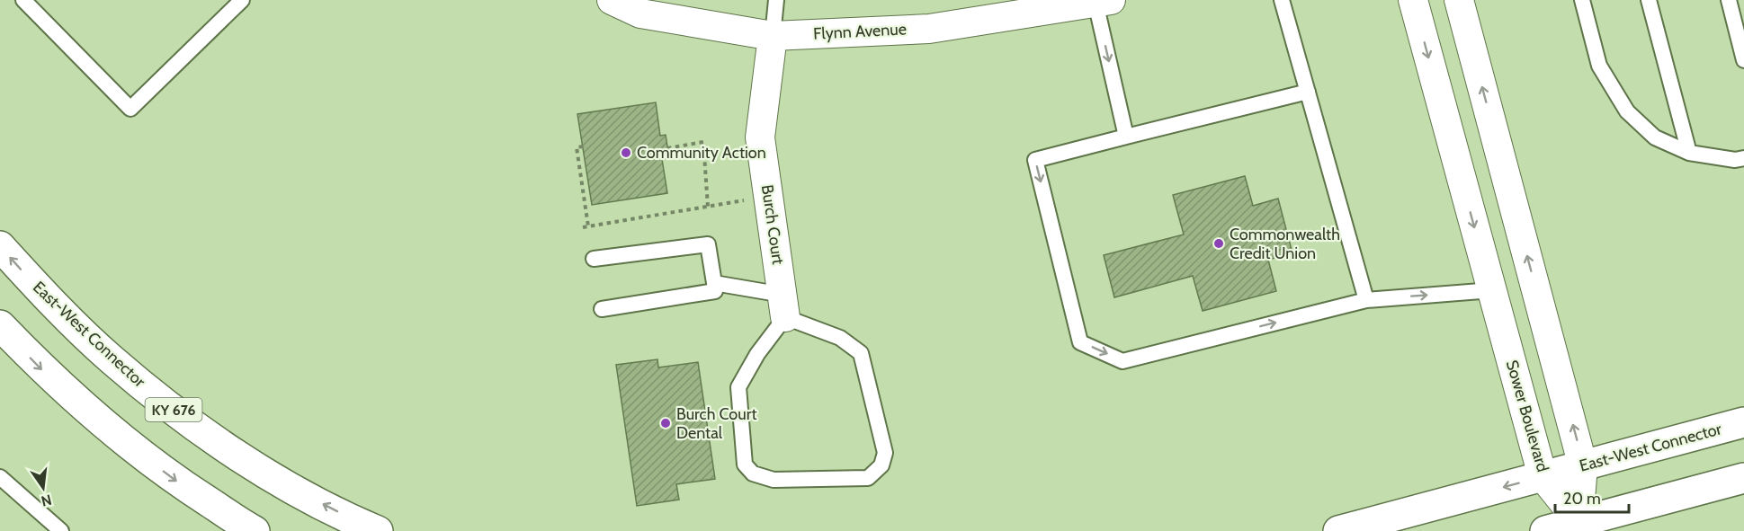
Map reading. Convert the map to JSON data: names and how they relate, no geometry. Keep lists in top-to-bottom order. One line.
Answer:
{"streets":{"main road":["East-West Connector","KY 676"],"street":["Flynn Avenue","Burch Court","Sower Boulevard"]},"crossings":[["Flynn Avenue","Burch Court"],["East-West Connector","Sower Boulevard"]],"places":["Community Action","Commonwealth Credit Union","Burch Court Dental"],"scale_bar":"20 m","north":"bottom"}
